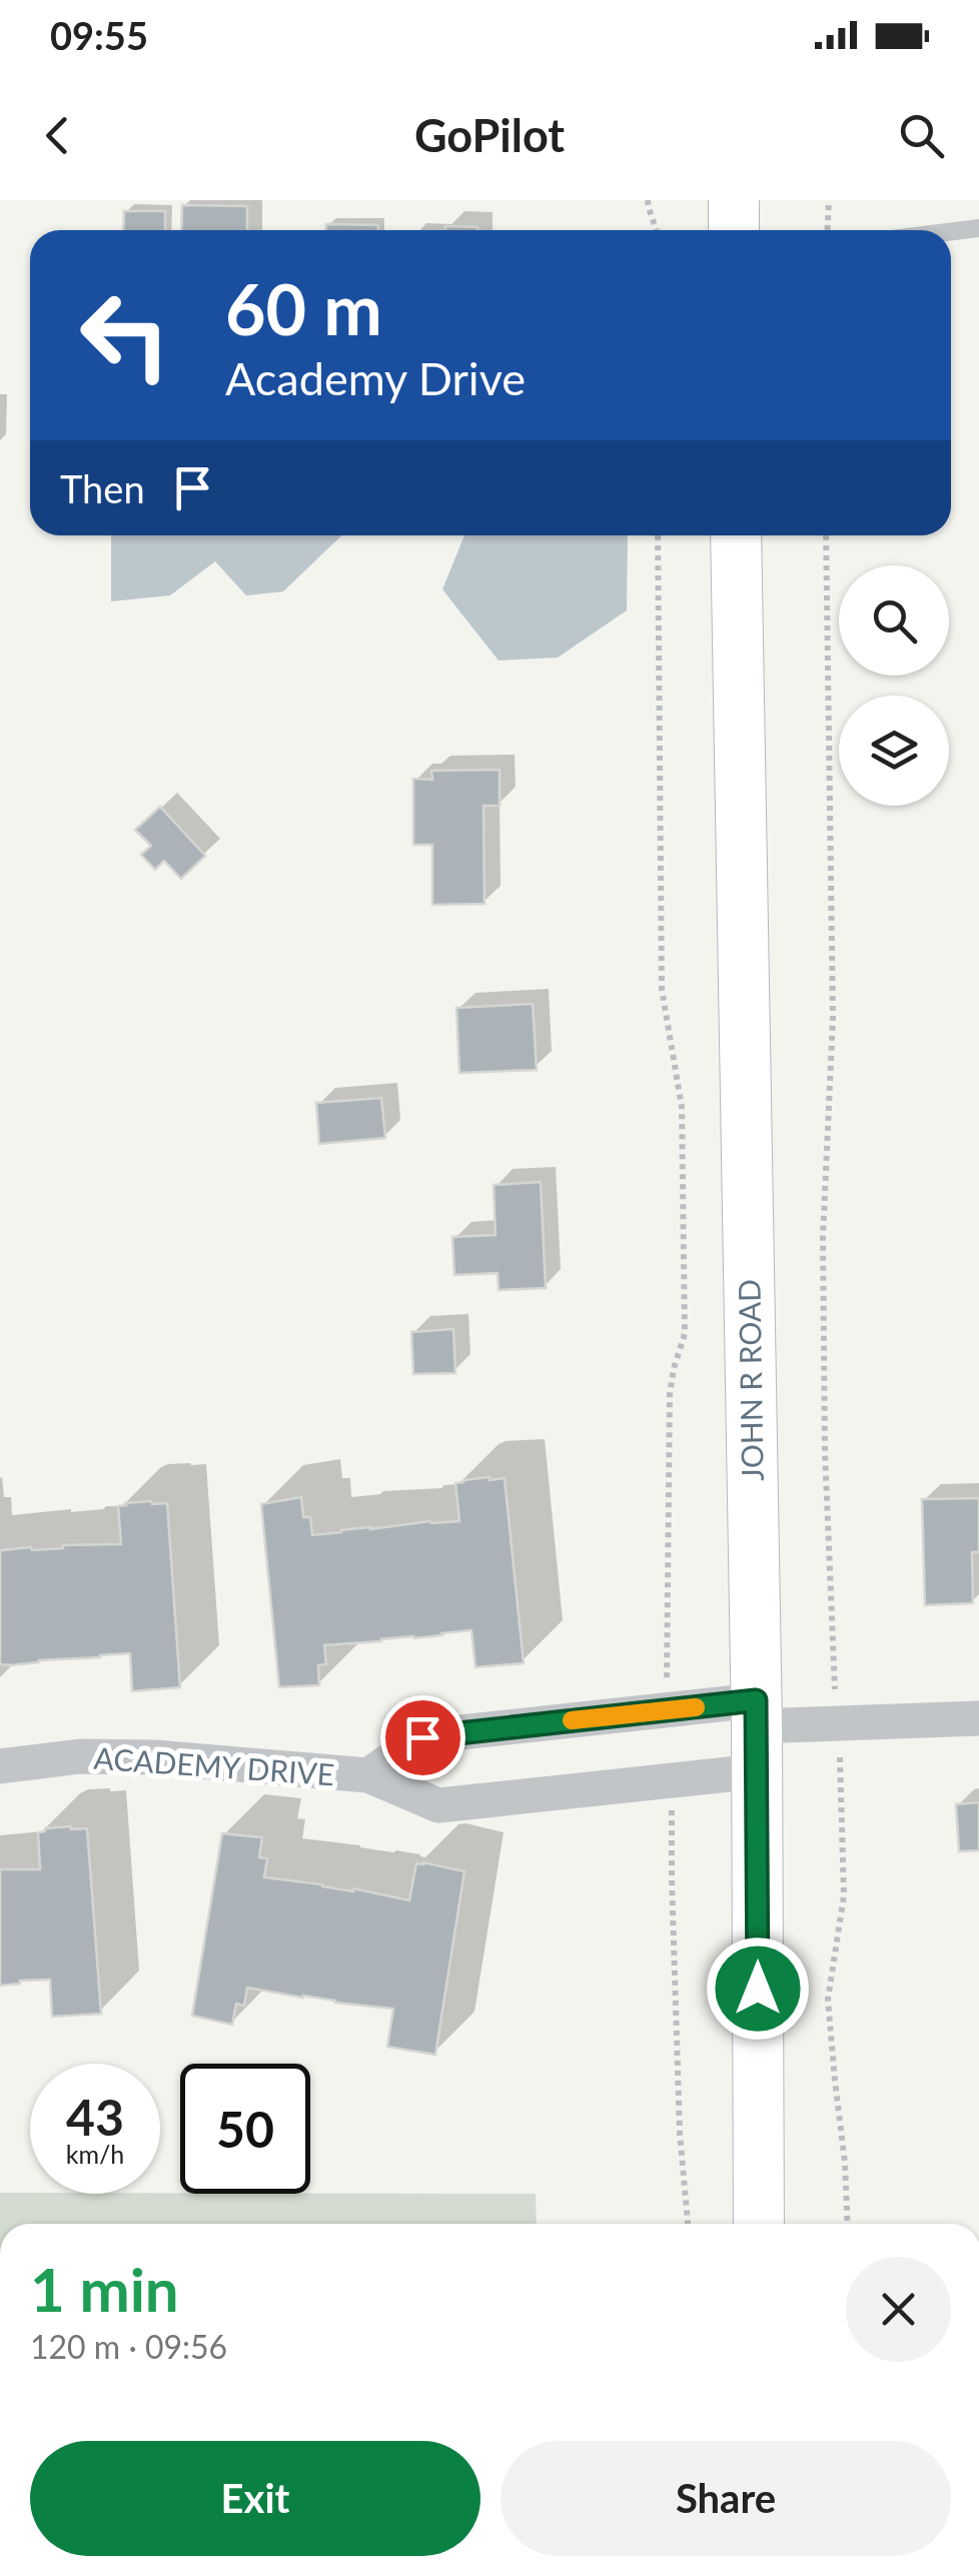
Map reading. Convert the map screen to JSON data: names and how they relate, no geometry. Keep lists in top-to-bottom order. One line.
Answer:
{"streets":{"main road":["JOHN R ROAD"],"street":["ACADEMY DRIVE"]},"crossings":[["JOHN R ROAD","ACADEMY DRIVE"]],"page":{"status":"09:55","header":"GoPilot","turn":["60 m","Academy Drive"],"then":"Then","speed":"43 km/h","limit":"50","heading":["1 min","120 m · 09:56"],"buttons":["Exit","Share"]}}
